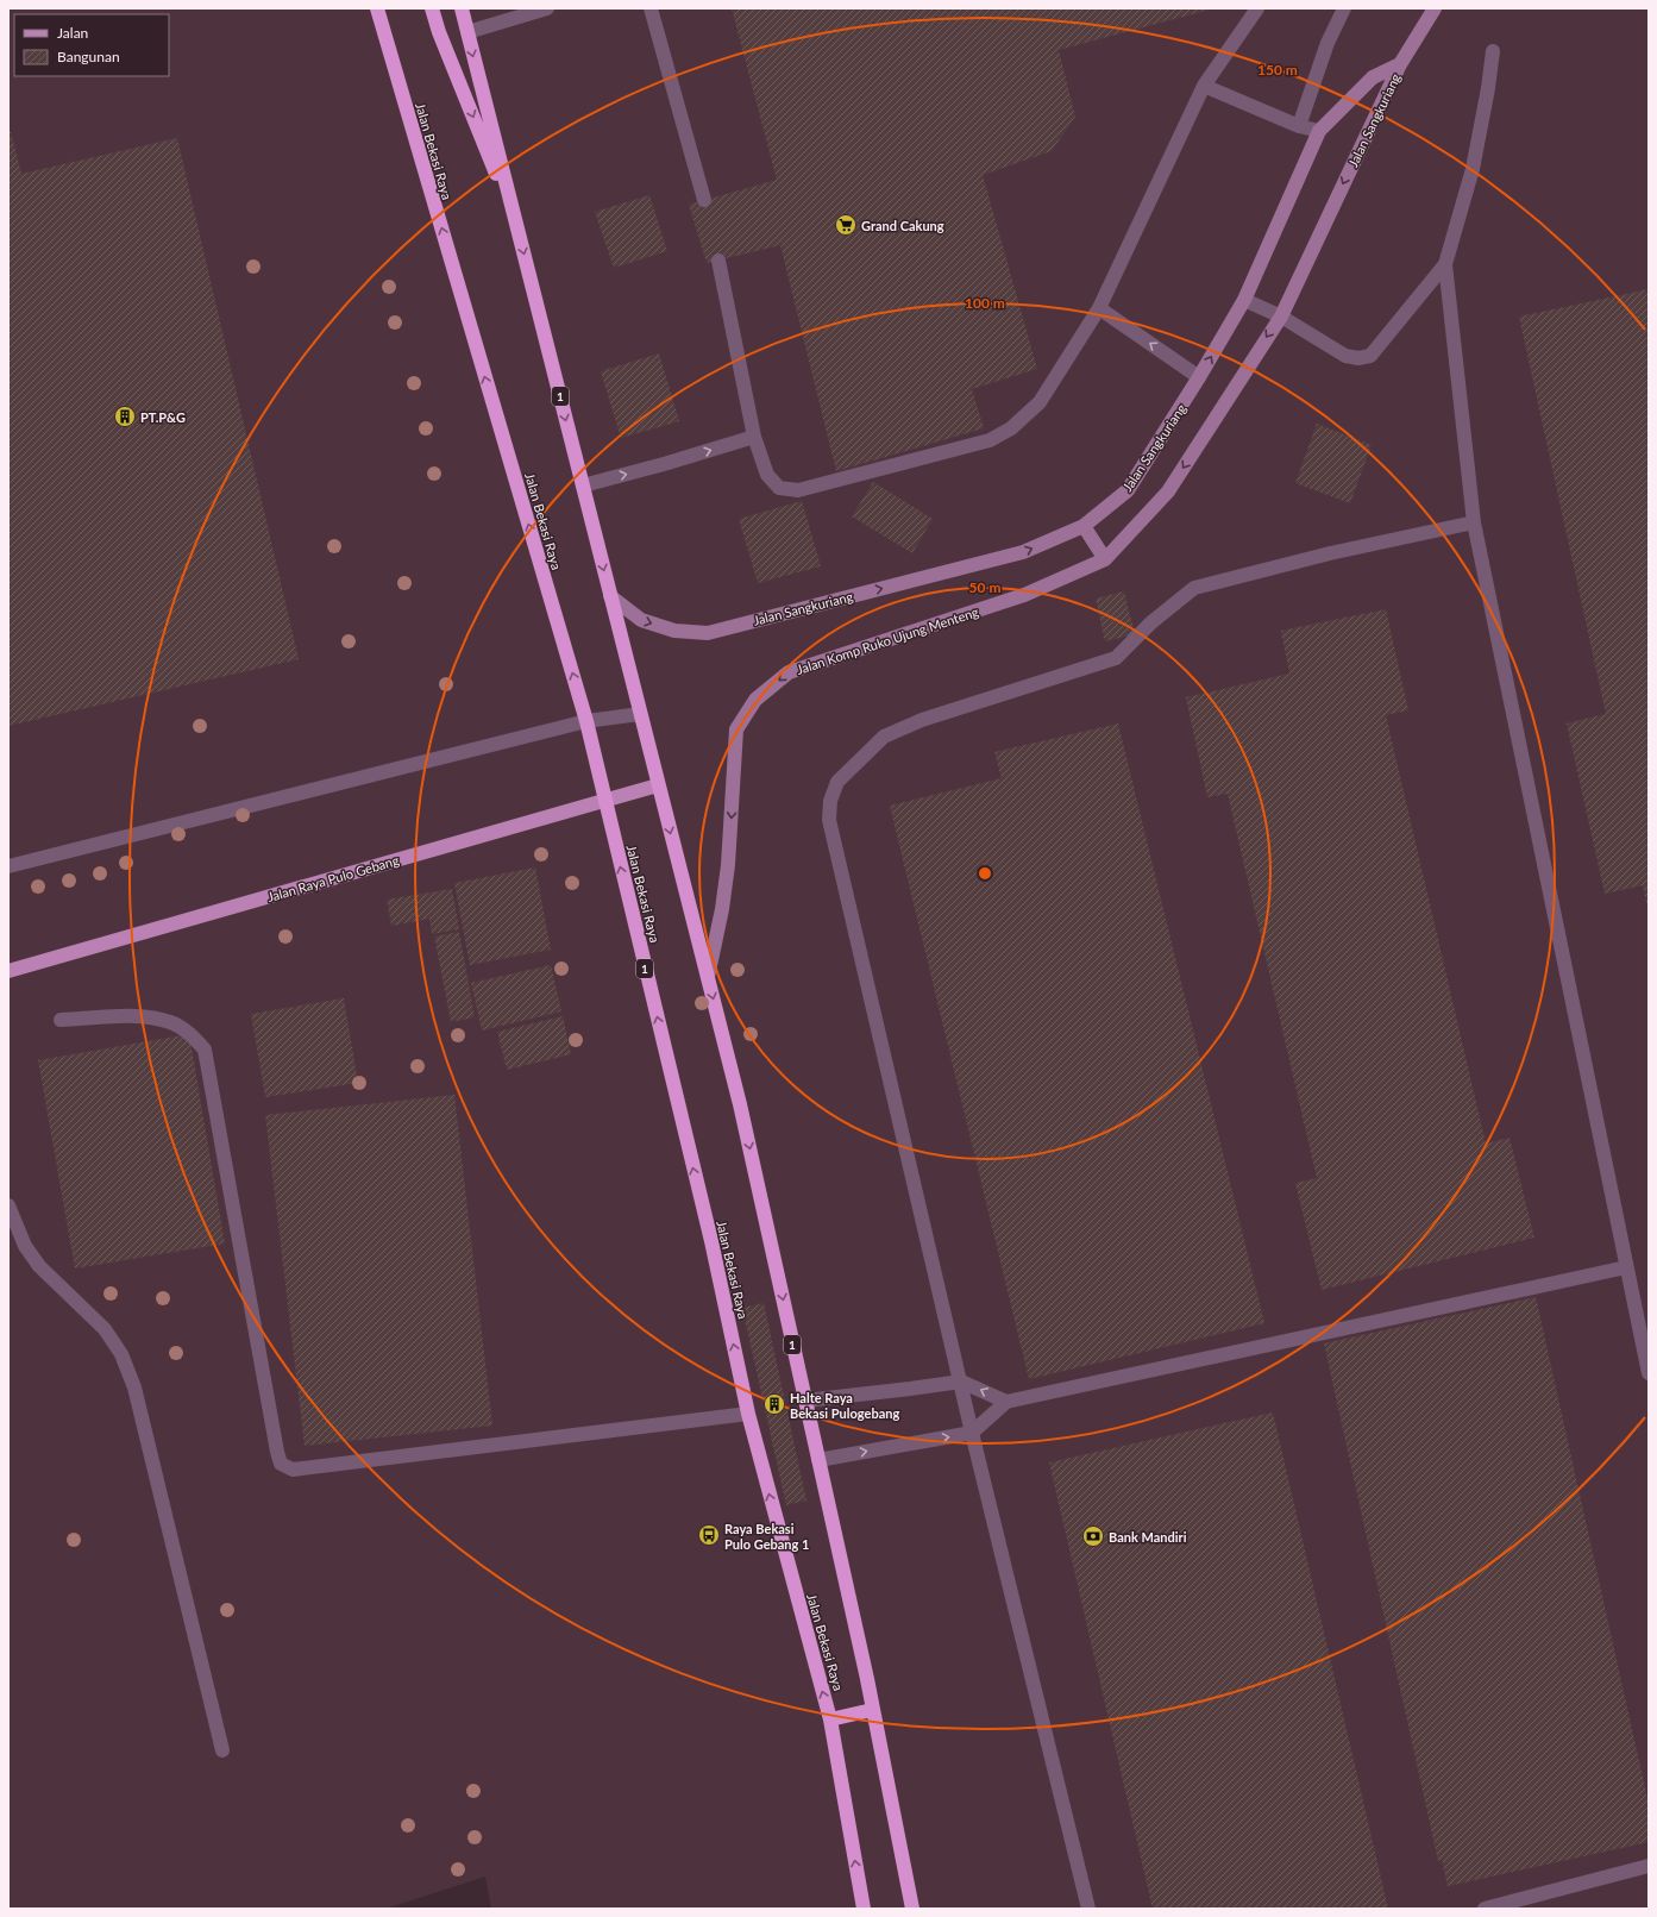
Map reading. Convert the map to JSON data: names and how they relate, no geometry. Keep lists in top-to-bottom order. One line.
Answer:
{"streets":{"highway":["Jalan Bekasi Raya","1"],"main road":["Jalan Raya Pulo Gebang"],"street":["Jalan Sangkuriang","Jalan Komp Ruko Ujung Menteng"]},"crossings":[["Jalan Sangkuriang","1"],["Jalan Sangkuriang","Jalan Komp Ruko Ujung Menteng"],["Jalan Bekasi Raya","Jalan Raya Pulo Gebang"],["1","Jalan Komp Ruko Ujung Menteng"],["1","Jalan Raya Pulo Gebang"]],"one_way":["Jalan Komp Ruko Ujung Menteng"],"places":{"supermarket":["Grand Cakung"],"building":["PT.P&G","Halte Raya Bekasi Pulogebang"],"bus stop":["Raya Bekasi Pulo Gebang 1"],"bank":["Bank Mandiri"]},"legend":["Jalan","Bangunan"],"rings":["150 m","100 m","50 m"]}
